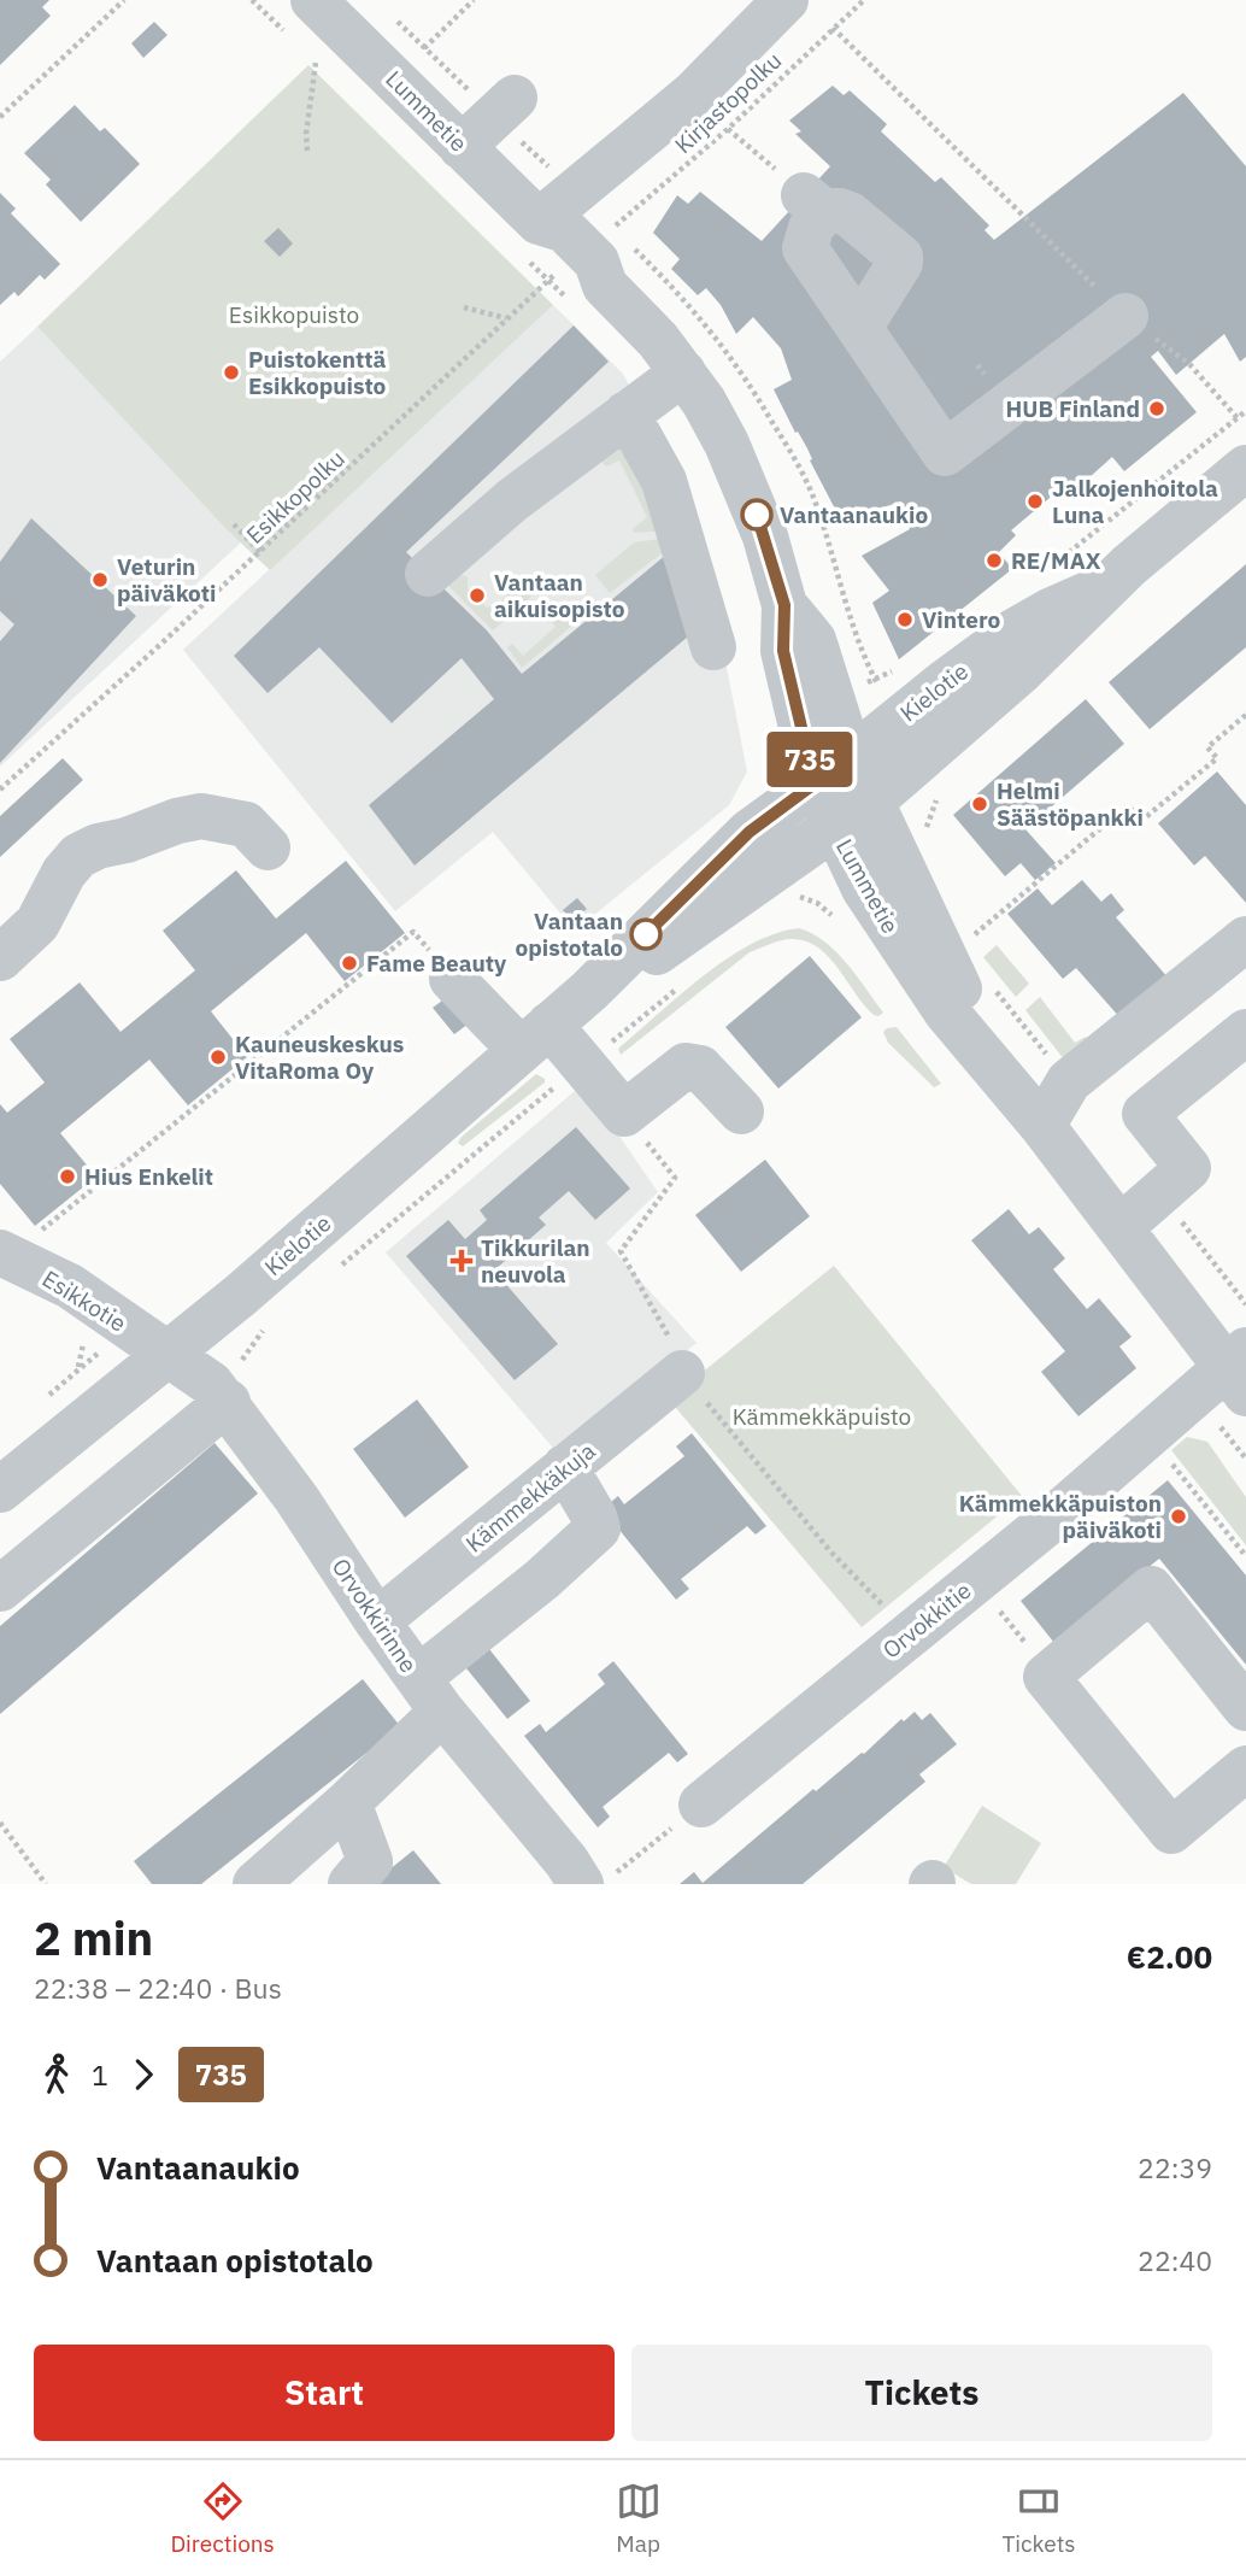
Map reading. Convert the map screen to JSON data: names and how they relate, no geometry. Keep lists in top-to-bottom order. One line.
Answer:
{"streets":{"street":["Lummetie","Kielotie","Esikkotie","Kämmekkäkuja","Orvokkirinne","Orvokkitie"],"path":["Kirjastopolku","Esikkopolku"]},"crossings":[["Kirjastopolku","Lummetie"],["Kirjastopolku","Esikkopolku"],["Lummetie","Esikkopolku"],["Lummetie","Kielotie"],["Lummetie","Orvokkitie"],["Kielotie","Esikkotie"],["Kielotie","Orvokkirinne"],["Esikkotie","Orvokkirinne"],["Kämmekkäkuja","Orvokkirinne"]],"parks":["Esikkopuisto","Kämmekkäpuisto"],"places":{"other":["Puistokenttä Esikkopuisto","HUB Finland","Jalkojenhoitola Luna","Vantaanaukio","RE/MAX","Veturin päiväkoti","Vantaan aikuisopisto","Vintero","Helmi Säästöpankki","Vantaan opistotalo","Fame Beauty","Kauneuskeskus VitaRoma Oy","Hius Enkelit","Kämmekkäpuiston päiväkoti"],"health":["Tikkurilan neuvola"]},"lines":["bus line 735"],"page":{"on_map":"735","heading":["2 min","22:38 – 22:40 · Bus","€2.00"],"legs":["1","735"],"list":[{"name":"Vantaanaukio","value":"22:39"},{"name":"Vantaan opistotalo","value":"22:40"}],"buttons":["Start","Tickets"],"tabs":["Directions","Map","Tickets"]}}
